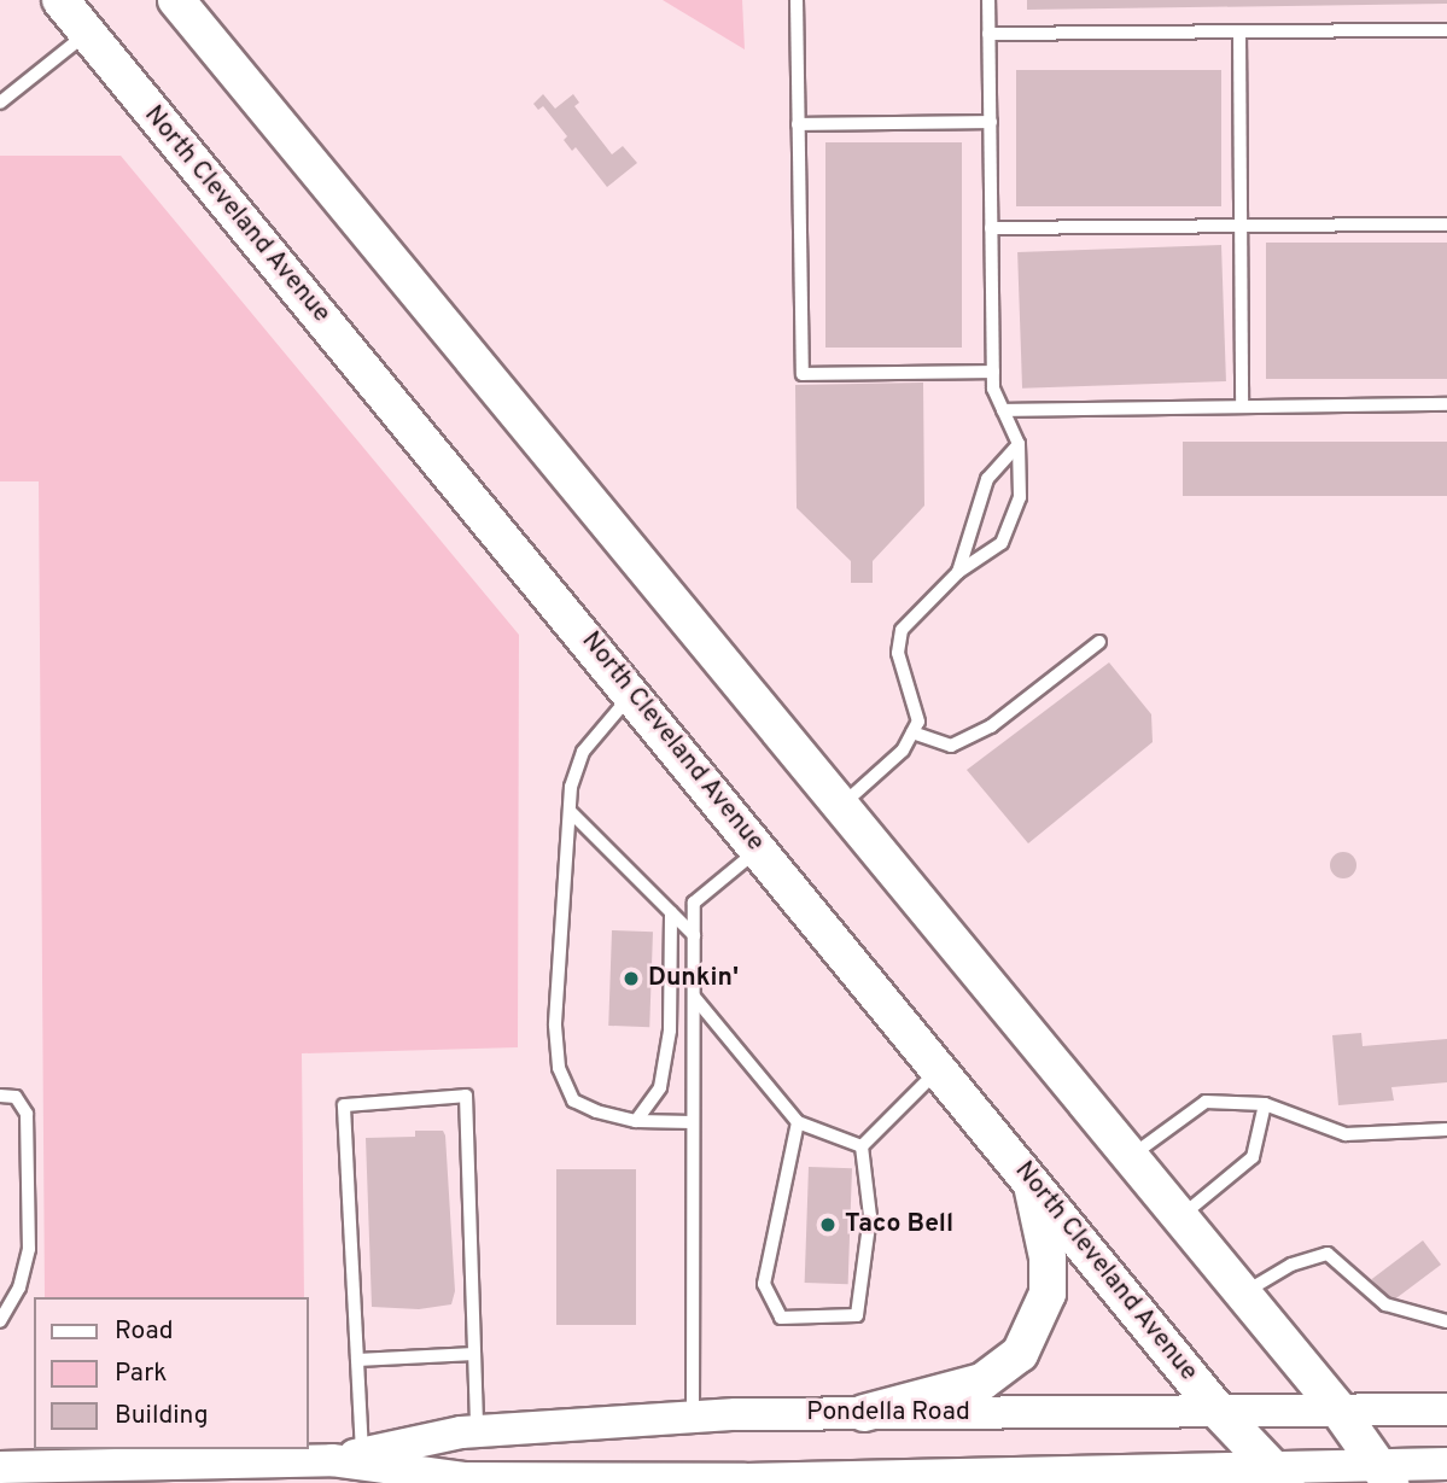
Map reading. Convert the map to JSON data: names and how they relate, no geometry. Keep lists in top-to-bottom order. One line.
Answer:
{"streets":{"main road":["North Cleveland Avenue","Pondella Road"]},"crossings":[["North Cleveland Avenue","Pondella Road"]],"places":["Dunkin'","Taco Bell"],"legend":["Road","Park","Building"]}
